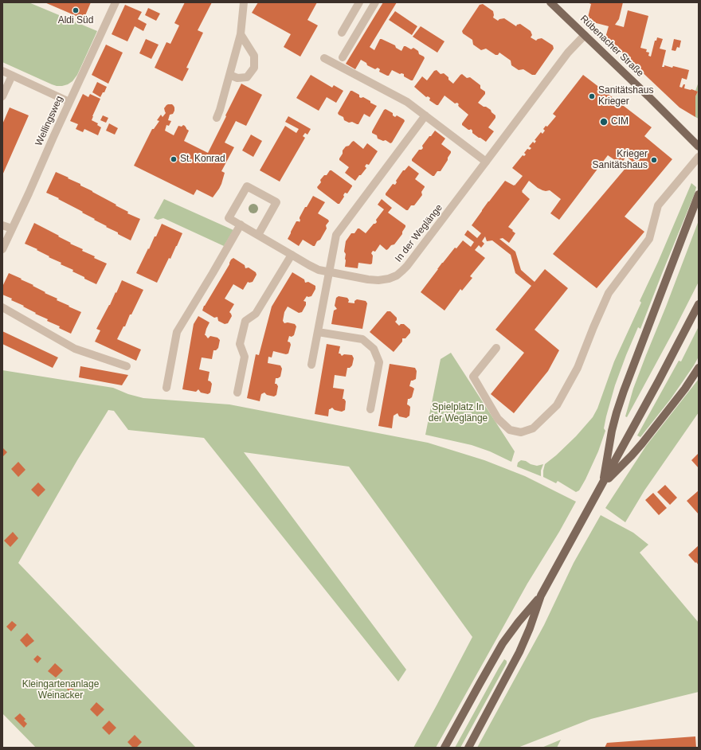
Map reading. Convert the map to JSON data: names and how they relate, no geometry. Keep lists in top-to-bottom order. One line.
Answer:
{"streets":{"main road":["Rübenacher Straße"],"street":["Wellingsweg","In der Weglänge"]},"crossings":[["Rübenacher Straße","In der Weglänge"]],"parks":["Spielplatz In der Weglänge","Kleingartenanlage Weinacker"],"places":["Aldi Süd","Sanitätshaus Krieger","CIM","St. Konrad","Krieger Sanitätshaus"]}
